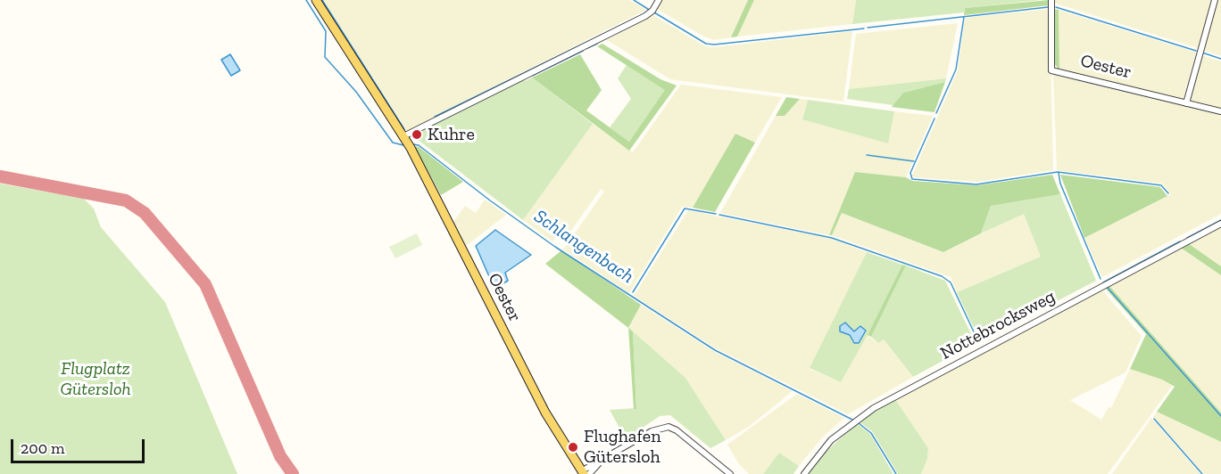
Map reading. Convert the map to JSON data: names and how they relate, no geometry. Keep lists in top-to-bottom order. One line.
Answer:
{"streets":{"main road":["Oester"],"street":["Nottebrocksweg"]},"water":["Schlangenbach"],"parks":["Flugplatz Gütersloh"],"places":["Kuhre","Flughafen Gütersloh"],"scale_bar":"200 m"}
